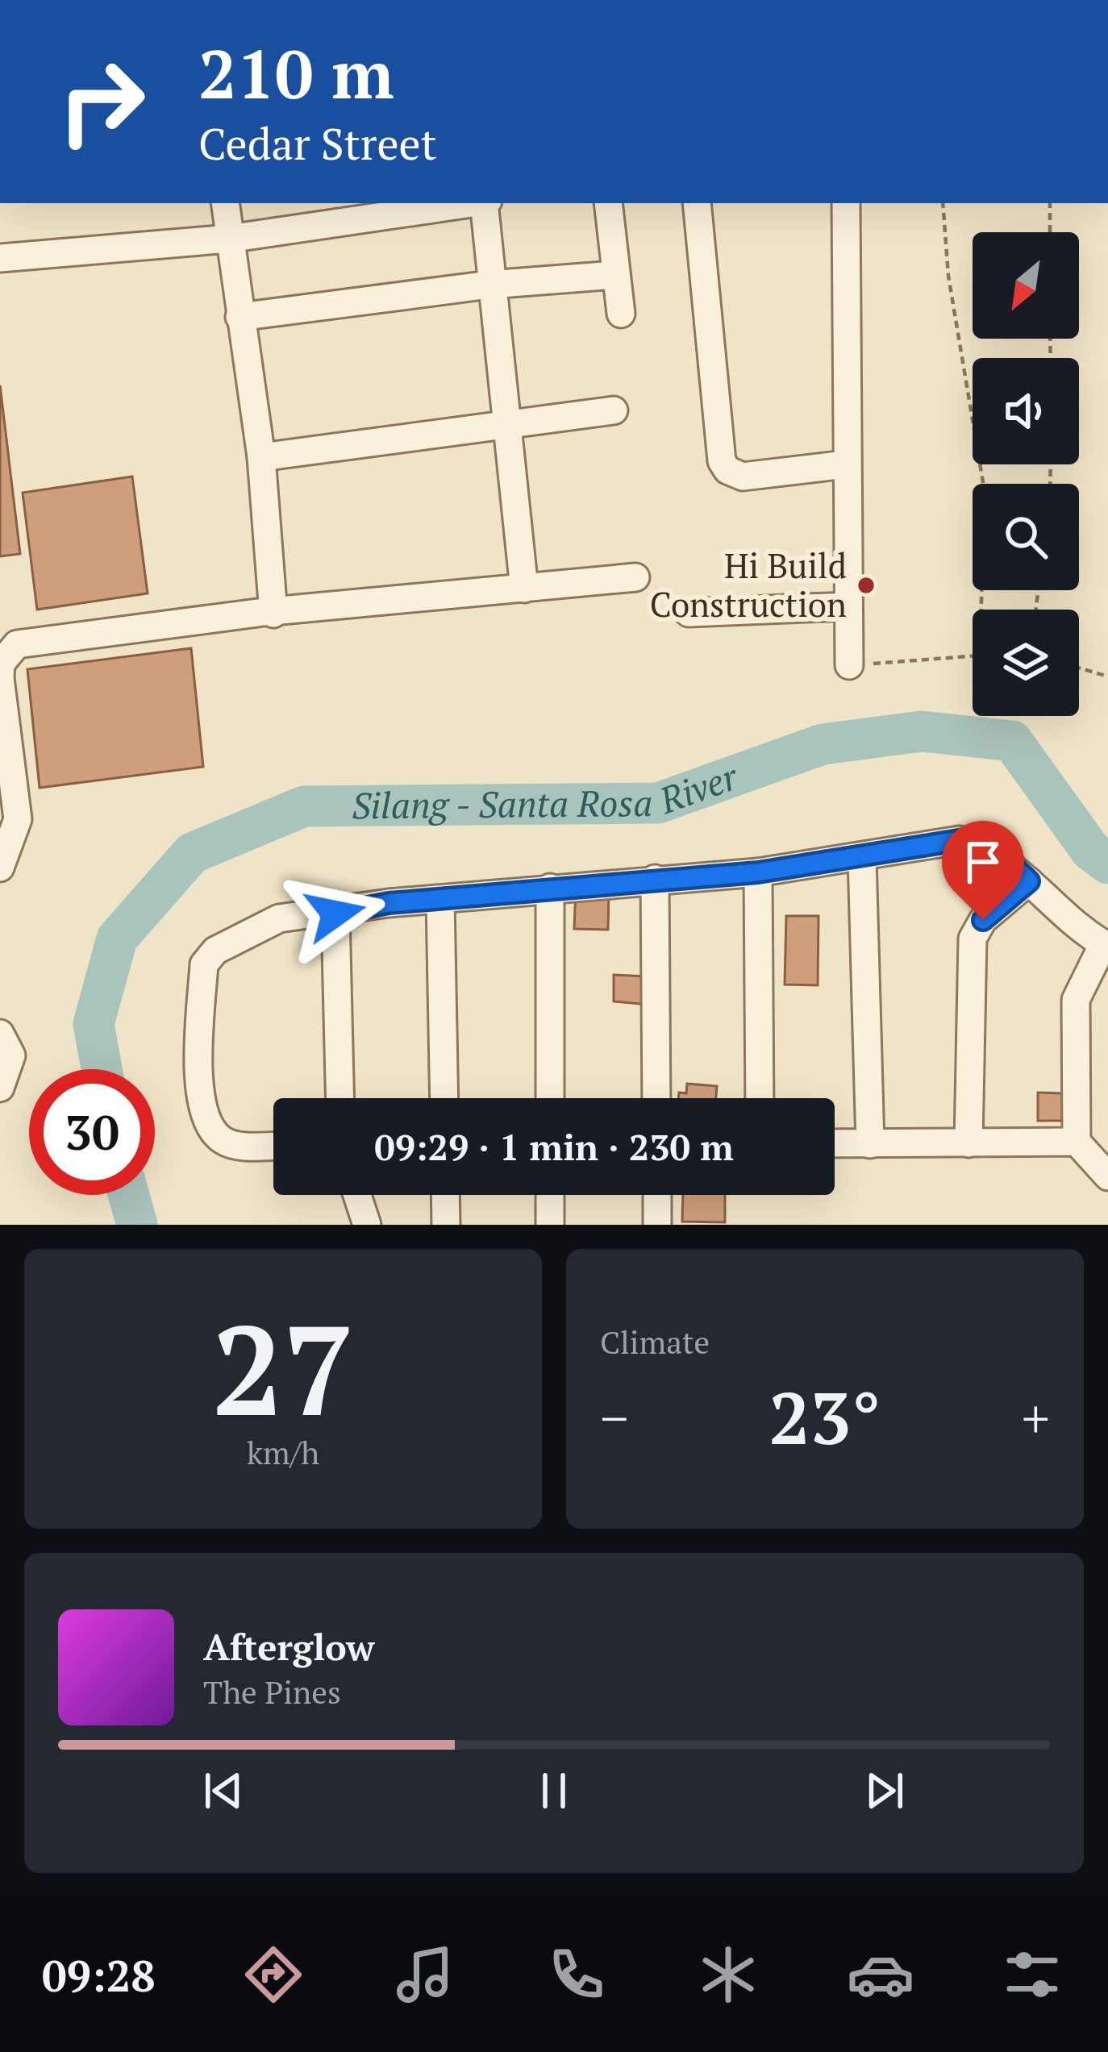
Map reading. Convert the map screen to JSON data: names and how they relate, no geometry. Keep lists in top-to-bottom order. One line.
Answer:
{"water":["Silang - Santa Rosa River"],"places":["Hi Build Construction"],"north":"bottom left","page":{"turn":["210 m","Cedar Street"],"limit":"30","trip":"09:29 · 1 min · 230 m","tile":[["27","km/h"],"Climate"],"heat":["−","23°","+"],"song":["Afterglow","The Pines"],"tabs":"09:28"}}
